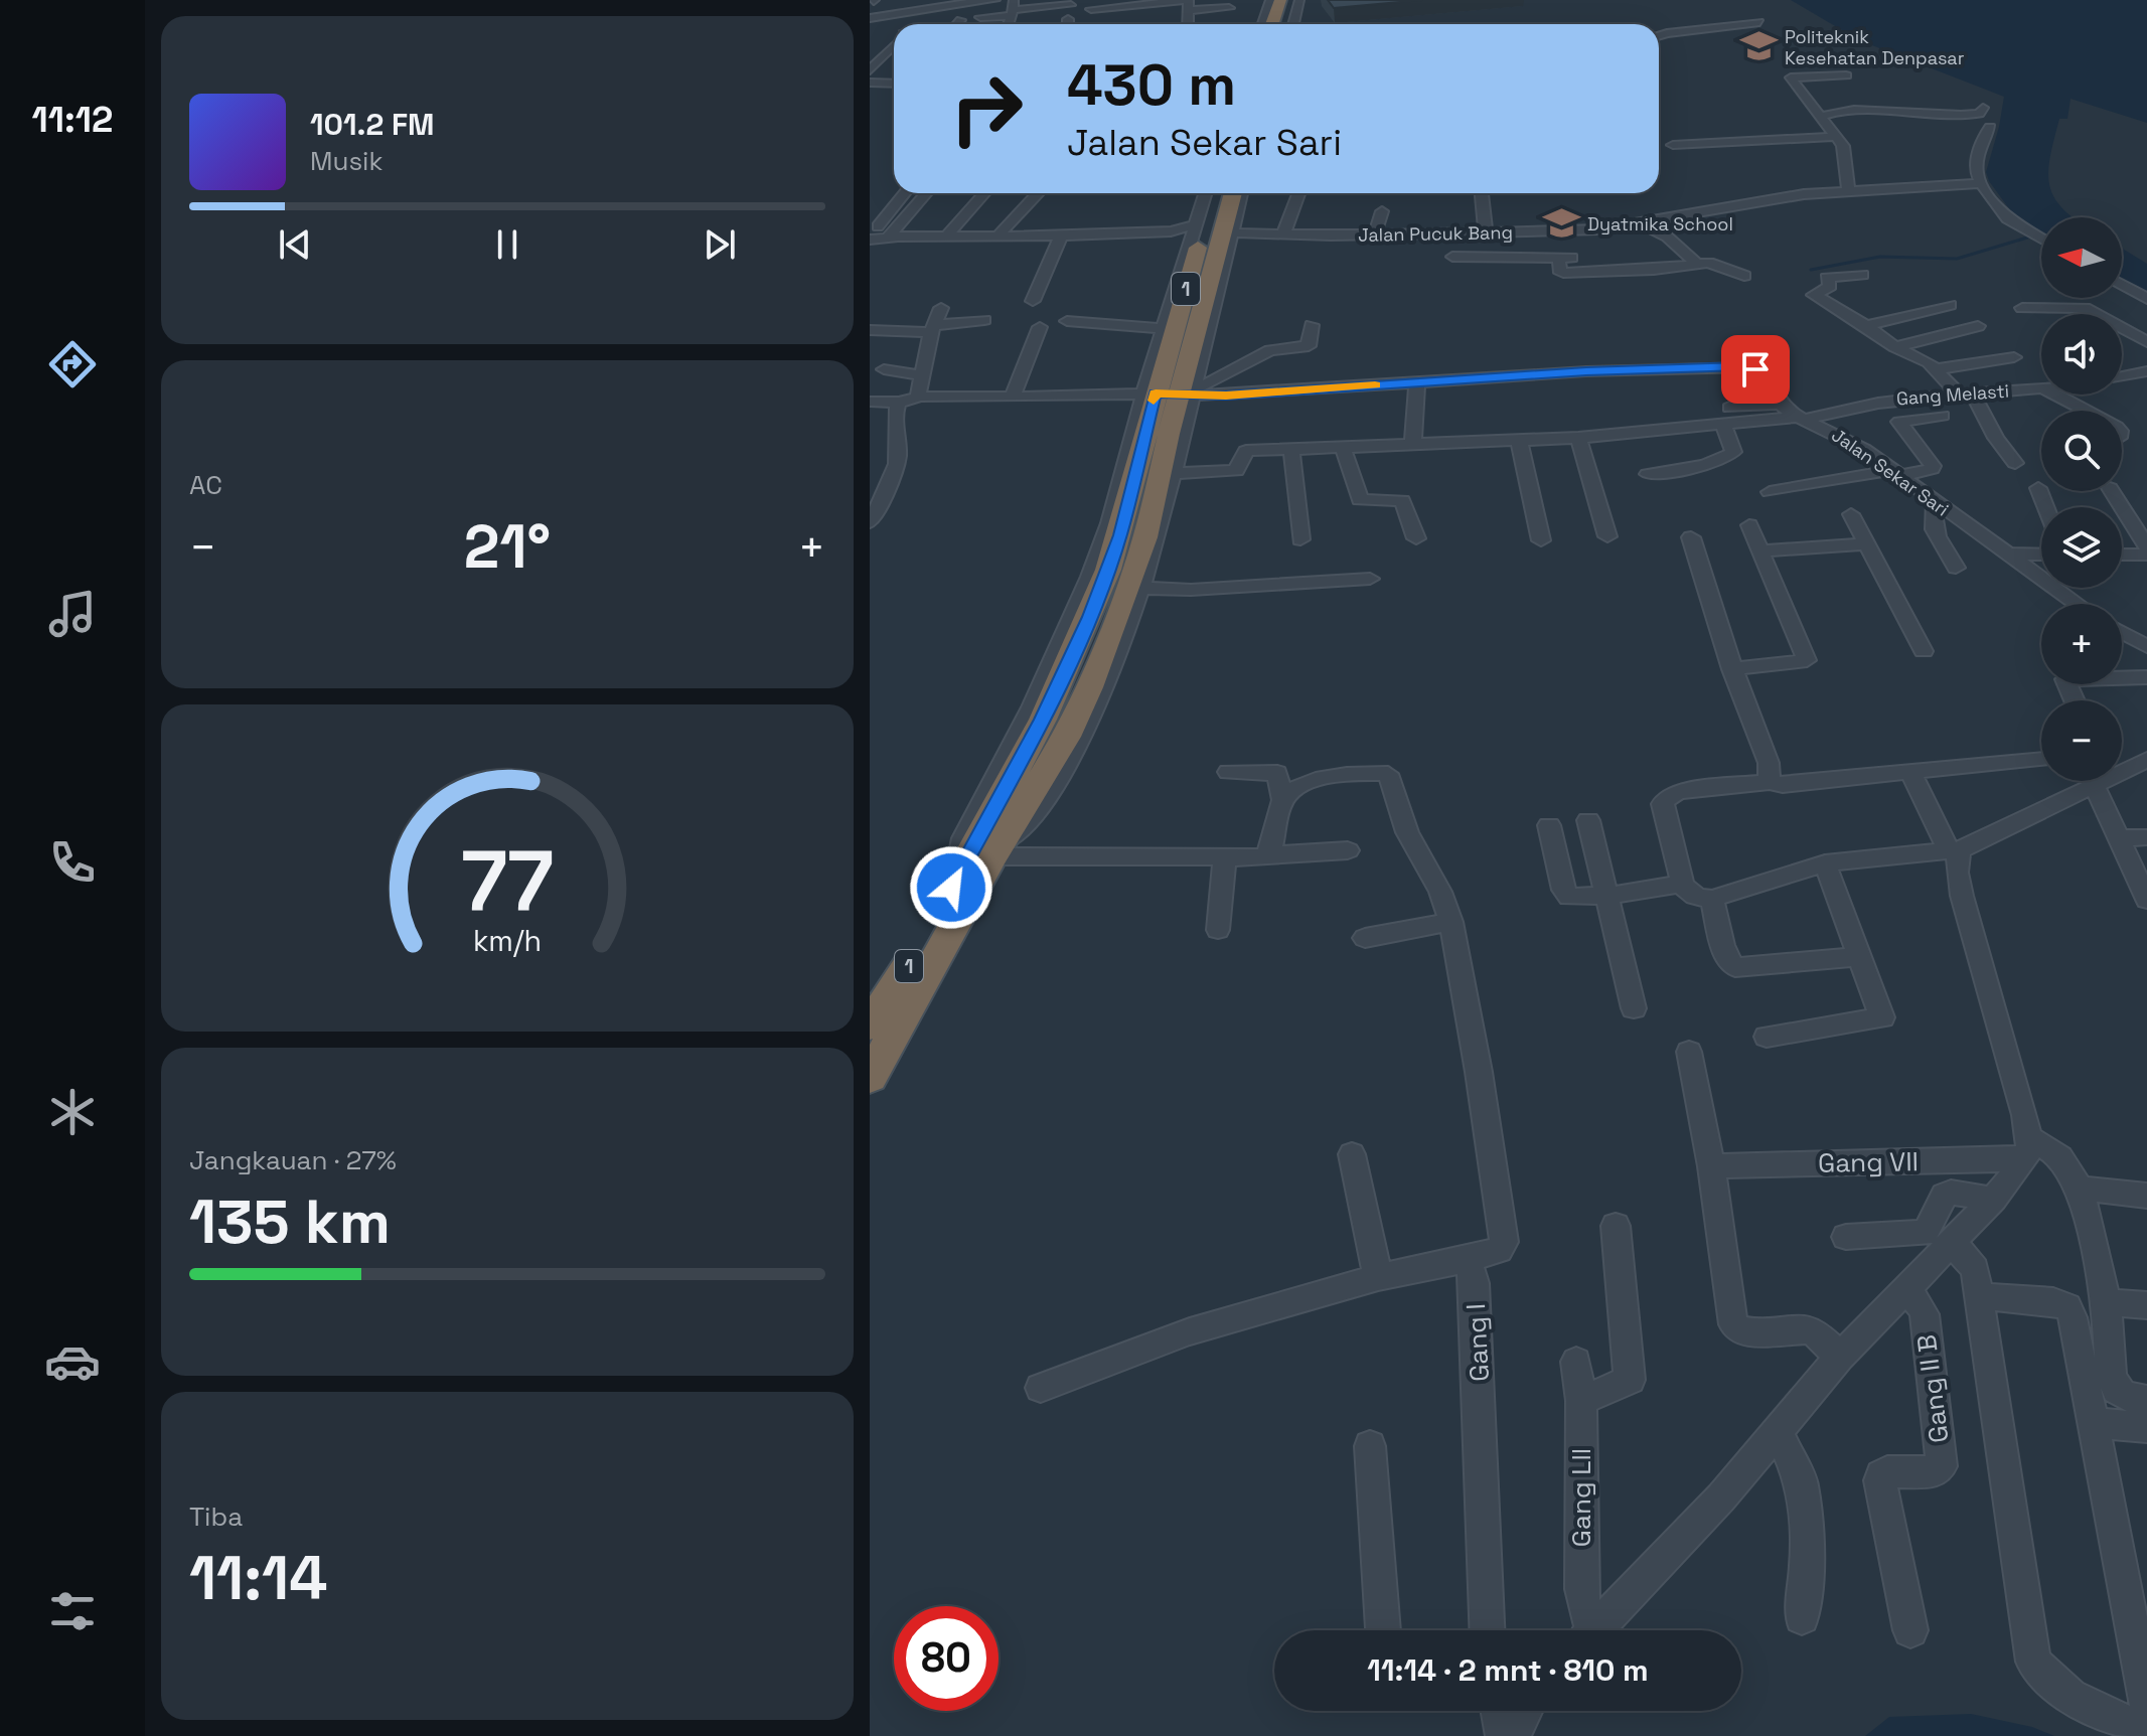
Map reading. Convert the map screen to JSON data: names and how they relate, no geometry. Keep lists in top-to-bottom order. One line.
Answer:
{"streets":{"highway":["1"],"street":["Jalan Pucuk Bang","Gang Melasti","Jalan Sekar Sari","Gang VII","Gang I","Gang II B","Gang Lll"]},"crossings":[["Jalan Pucuk Bang","1"],["1","Jalan Sekar Sari"],["Gang Melasti","Jalan Sekar Sari"]],"places":{"school or university":["Politeknik Kesehatan Denpasar","Dyatmika School"]},"north":"left","page":{"tabs":"11:12","turn":["430 m","Jalan Sekar Sari"],"song":["101.2 FM","Musik"],"map_buttons":["+","−"],"tile":["AC",["Jangkauan · 27%","135 km"],["Tiba","11:14"]],"heat":["−","21°","+"],"limit":"80","trip":"11:14 · 2 mnt · 810 m","gauge":["77","km/h"]}}
